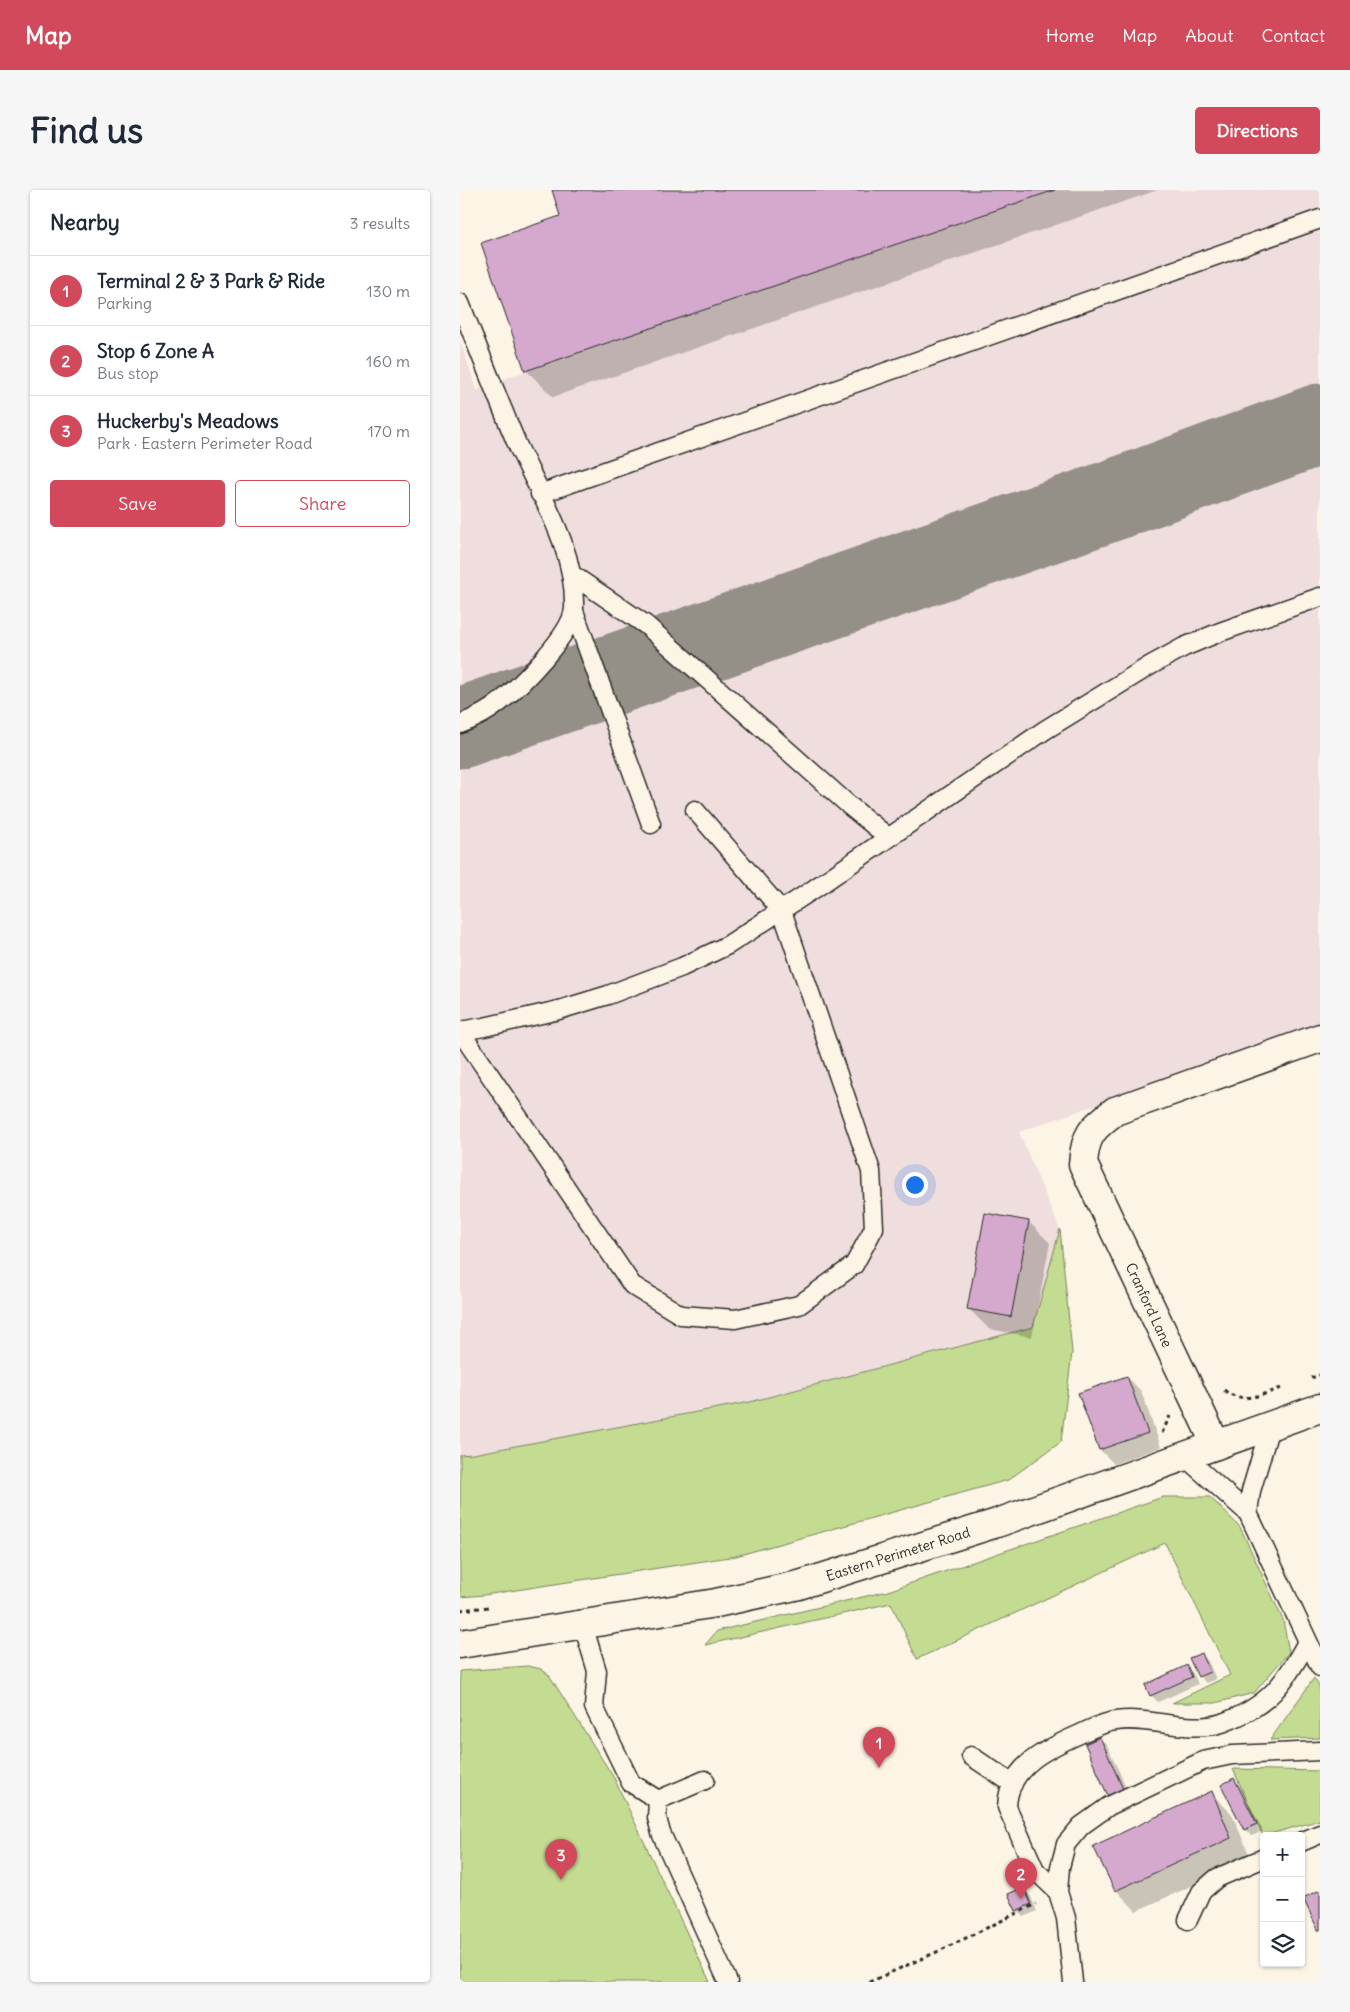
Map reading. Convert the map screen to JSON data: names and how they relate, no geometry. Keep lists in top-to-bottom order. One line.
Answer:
{"streets":{"street":["Cranford Lane","Eastern Perimeter Road"]},"crossings":[["Cranford Lane","Eastern Perimeter Road"]],"page":{"header":"Map","nav":["Home","Map","About","Contact"],"buttons":["Directions",["Save","Share"]],"title":"Find us","heading":["Nearby","3 results"],"list":[{"mark":"1","name":"Terminal 2 & 3 Park & Ride","note":"Parking","value":"130 m"},{"mark":"2","name":"Stop 6 Zone A","note":"Bus stop","value":"160 m"},{"mark":"3","name":"Huckerby's Meadows","note":"Park · Eastern Perimeter Road","value":"170 m"}],"pins":["1","3","2"],"map_buttons":["+","−"]}}
